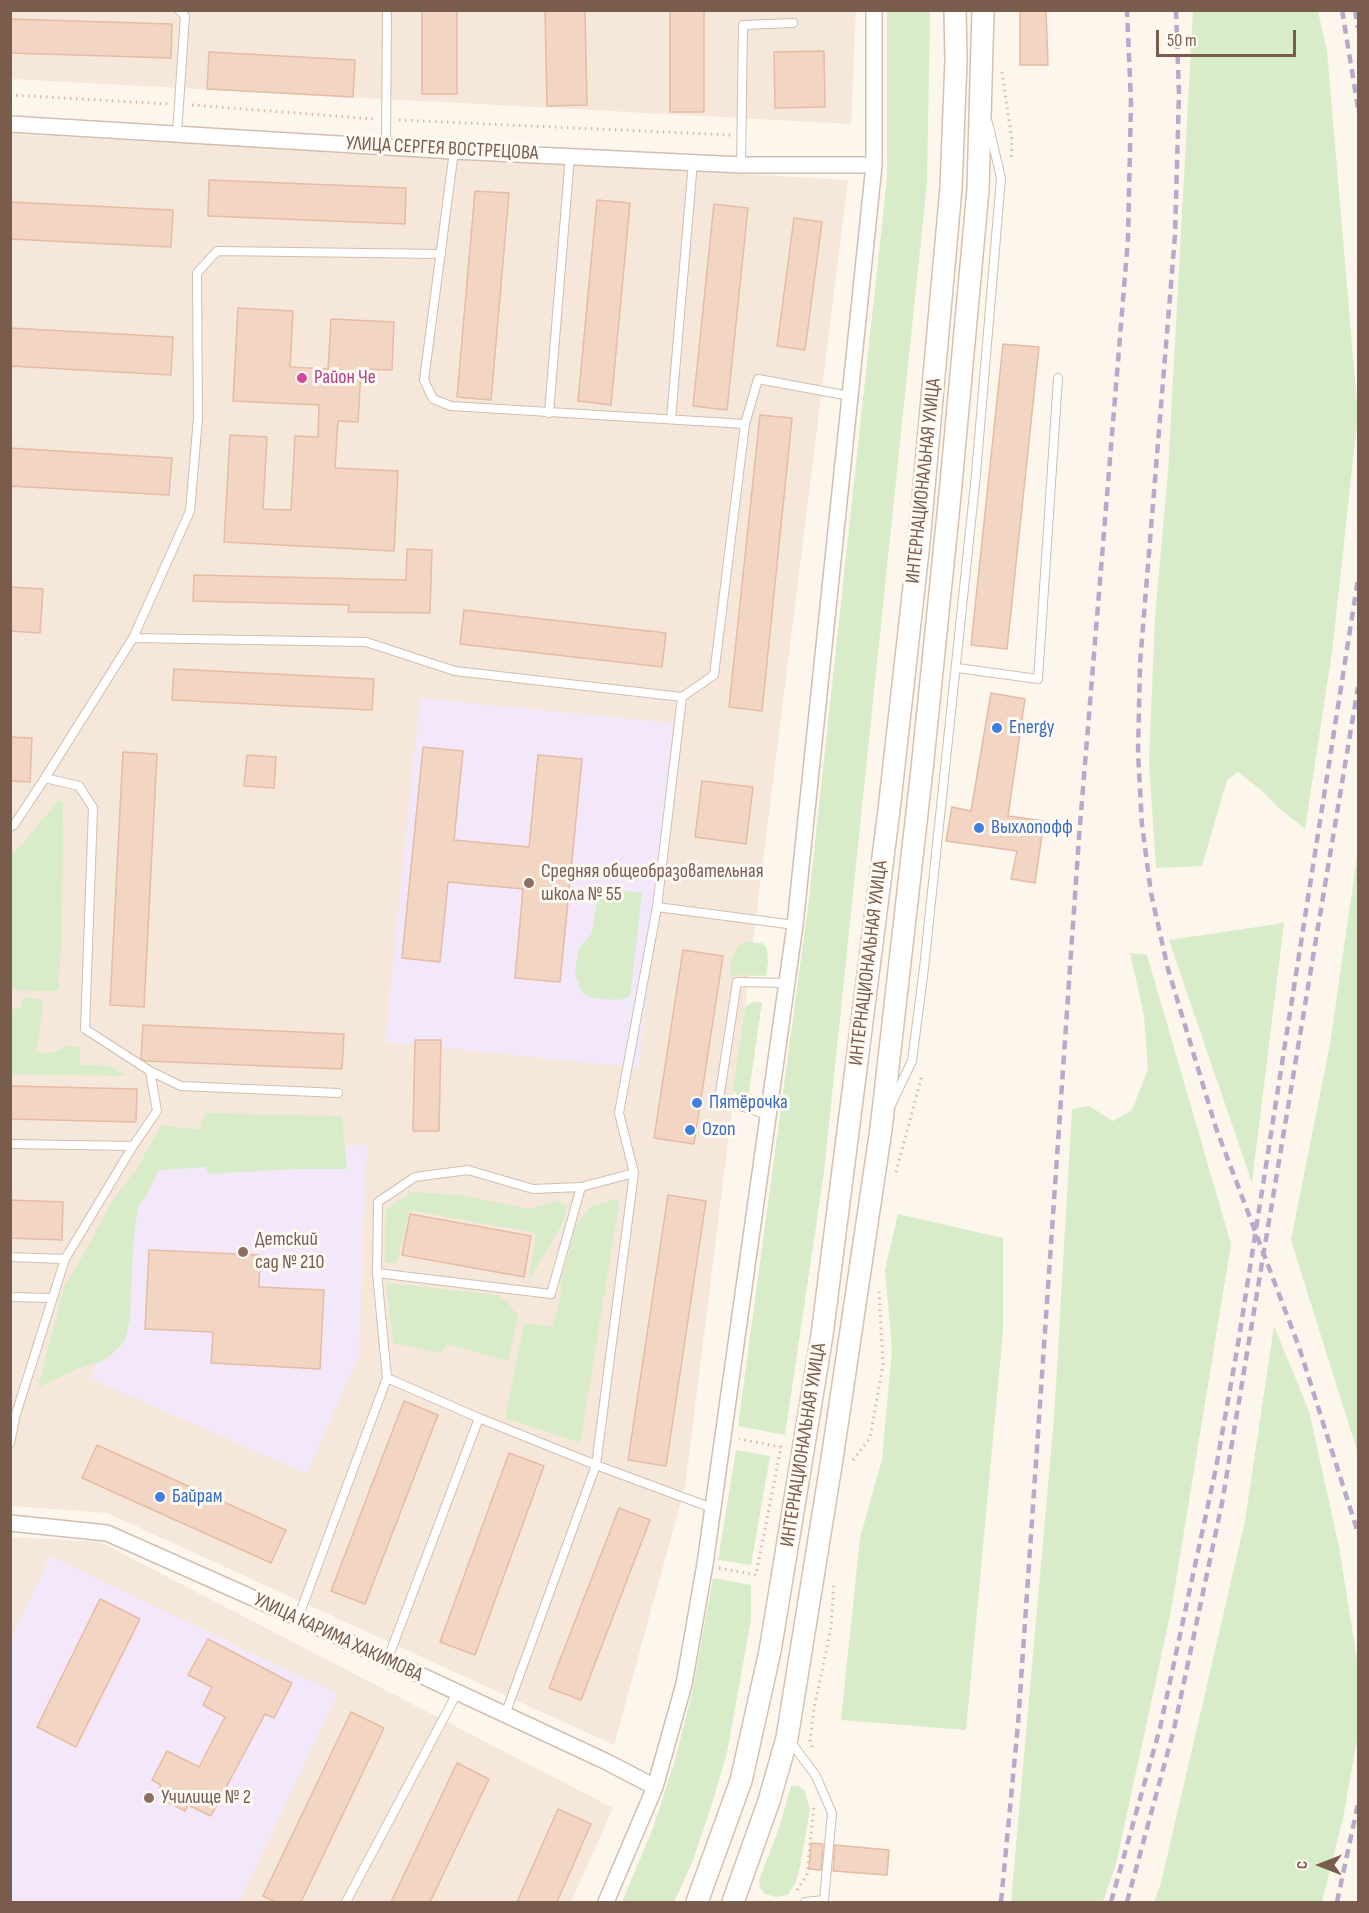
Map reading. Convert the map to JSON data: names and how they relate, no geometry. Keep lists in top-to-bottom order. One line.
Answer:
{"streets":{"main road":["ИНТЕРНАЦИОНАЛЬНАЯ УЛИЦА"],"street":["УЛИЦА СЕРГЕЯ ВОСТРЕЦОВА","УЛИЦА КАРИМА ХАКИМОВА"]},"places":["Район Че","Energy","Выхлопофф","Средняя общеобразовательная школа № 55","Пятёрочка","Ozon","Детский сад № 210","Байрам","Училище № 2"],"scale_bar":"50 m","north":"left"}
